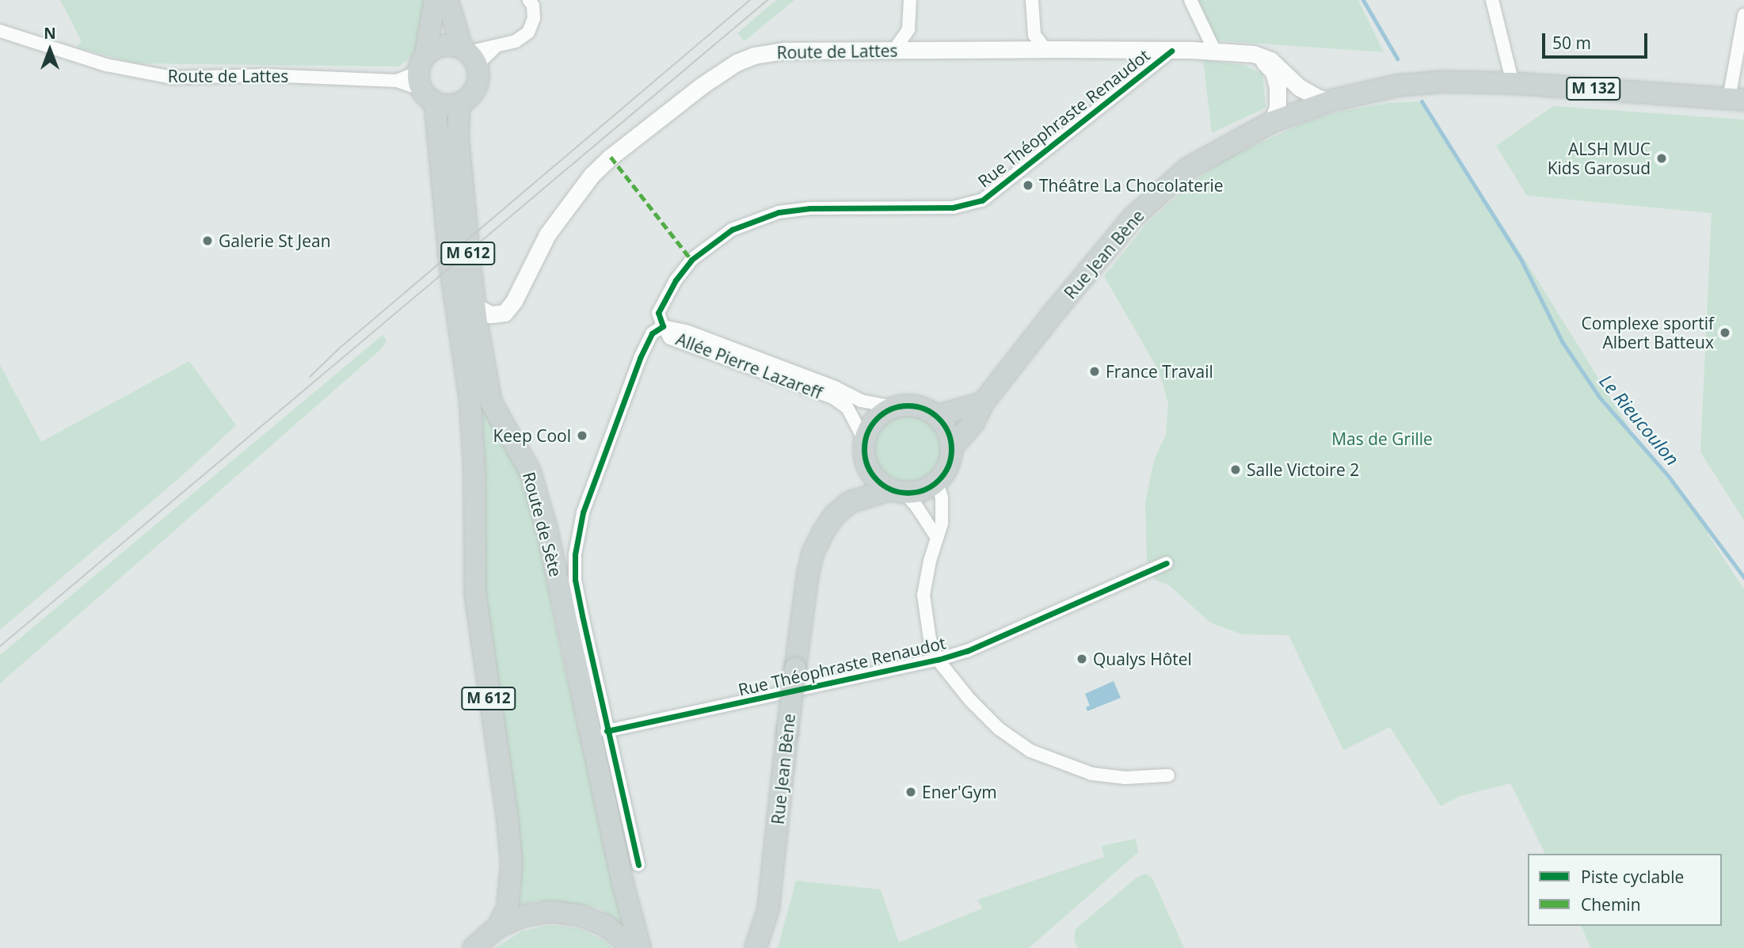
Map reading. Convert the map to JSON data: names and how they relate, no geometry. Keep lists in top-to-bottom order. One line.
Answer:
{"streets":{"main road":["M 132","M 612","Rue Jean Bène","Route de Sète"],"street":["Route de Lattes","Rue Théophraste Renaudot","Allée Pierre Lazareff"]},"crossings":[["Route de Lattes","Rue Théophraste Renaudot"],["Route de Lattes","M 612"],["Route de Lattes","Rue Jean Bène"],["Route de Lattes","Route de Sète"],["M 132","Rue Jean Bène"],["Rue Théophraste Renaudot","Allée Pierre Lazareff"],["M 612","Route de Sète"],["Rue Jean Bène","Allée Pierre Lazareff"]],"water":["Le Rieucoulon"],"parks":["Mas de Grille"],"places":["ALSH MUC Kids Garosud","Théâtre La Chocolaterie","Galerie St Jean","Complexe sportif Albert Batteux","France Travail","Keep Cool","Salle Victoire 2","Qualys Hôtel","Ener'Gym"],"legend":["Piste cyclable","Chemin"],"scale_bar":"50 m","north":"top"}
